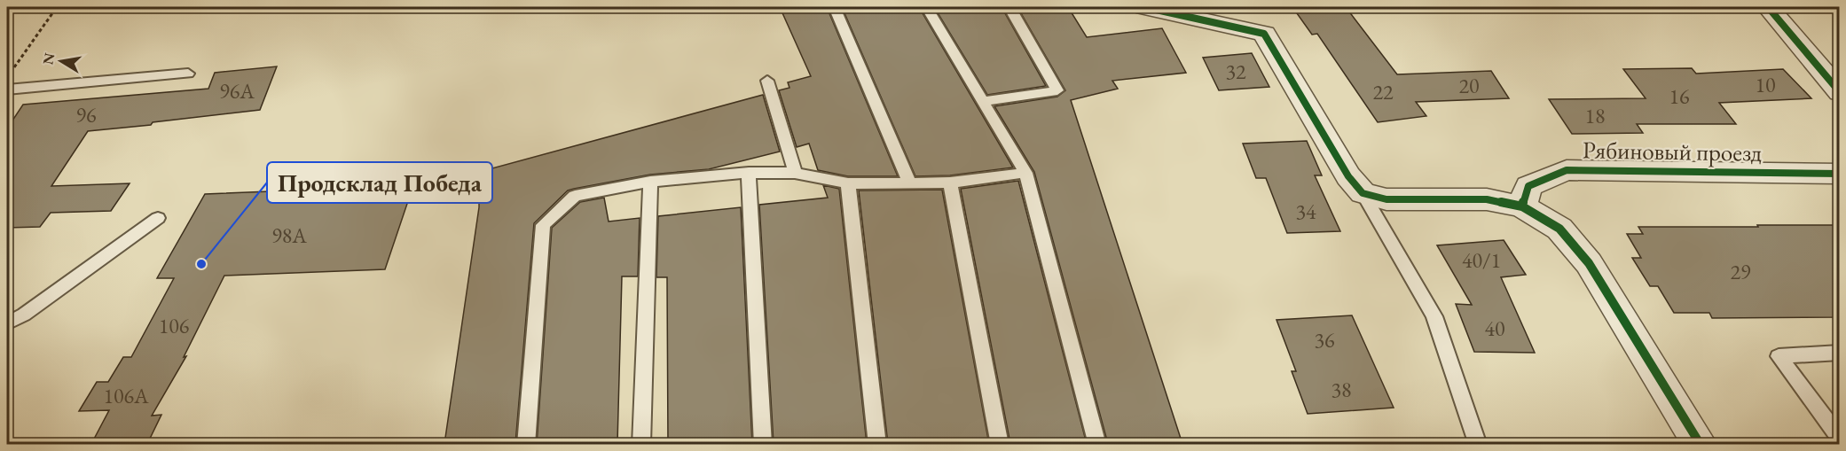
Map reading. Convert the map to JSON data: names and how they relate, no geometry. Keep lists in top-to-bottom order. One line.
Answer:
{"streets":{"street":["Рябиновый проезд"]},"places":["Продсклад Победа"],"house_numbers":["32","10","20","96А","22","16","96","18","34","98А","40/1","29","106","40","36","38","106А"],"north":"left"}
